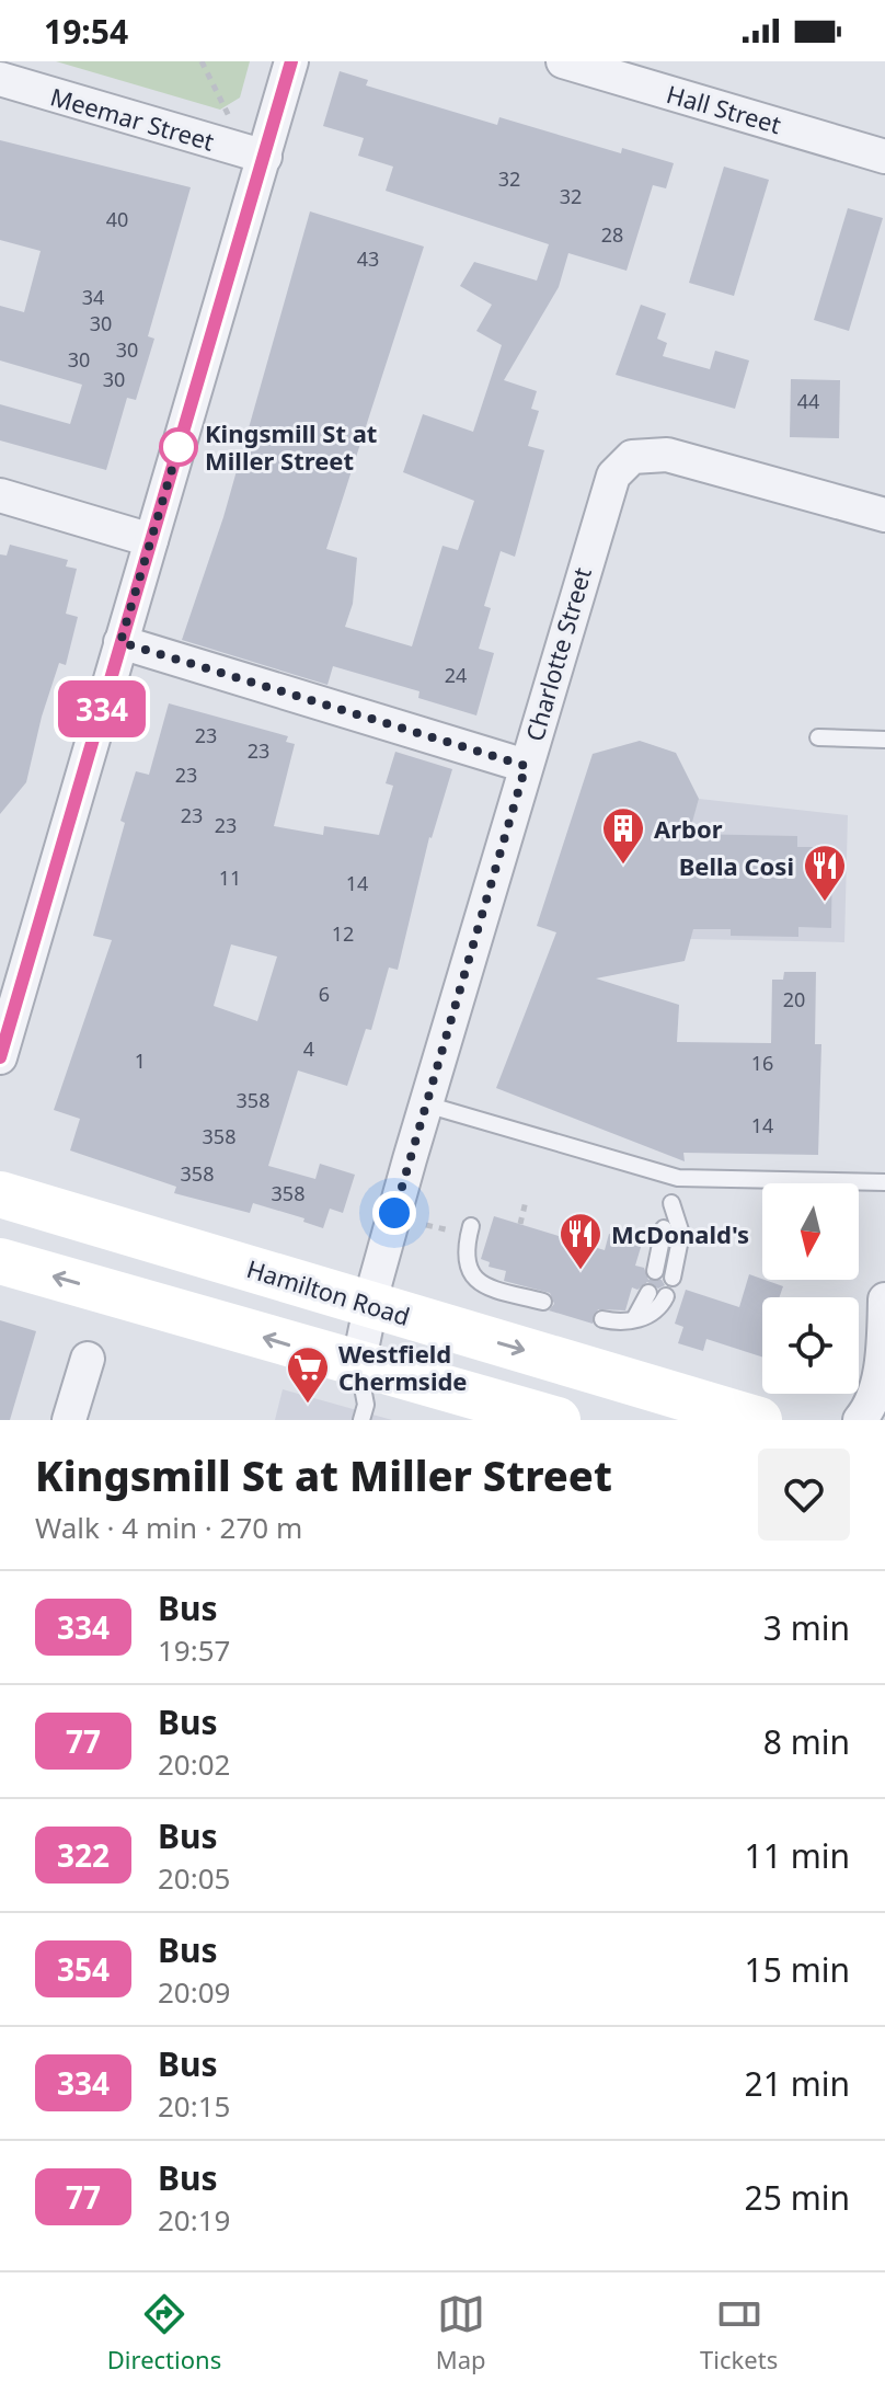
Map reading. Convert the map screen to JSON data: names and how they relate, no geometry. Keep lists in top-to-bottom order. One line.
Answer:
{"streets":{"main road":["Hamilton Road"],"street":["Hall Street","Meemar Street","Charlotte Street"]},"crossings":[["Charlotte Street","Hamilton Road"]],"places":{"other":["Kingsmill St at Miller Street"],"building":["Arbor"],"restaurant":["Bella Cosi","McDonald's"],"supermarket":["Westfield Chermside"]},"lines":["bus line 334"],"house_numbers":["32","32","40","28","43","34","30","30","30","30","44","24","23","23","23","23","23","11","14","12","6","20","4","1","16","358","14","358","358","358"],"north":"bottom","page":{"status":"19:54","on_map":"334","heading":["Kingsmill St at Miller Street","Walk · 4 min · 270 m"],"list":[{"mark":"334","name":"Bus","note":"19:57","value":"3 min"},{"mark":"77","name":"Bus","note":"20:02","value":"8 min"},{"mark":"322","name":"Bus","note":"20:05","value":"11 min"},{"mark":"354","name":"Bus","note":"20:09","value":"15 min"},{"mark":"334","name":"Bus","note":"20:15","value":"21 min"},{"mark":"77","name":"Bus","note":"20:19","value":"25 min"}],"tabs":["Directions","Map","Tickets"]}}
